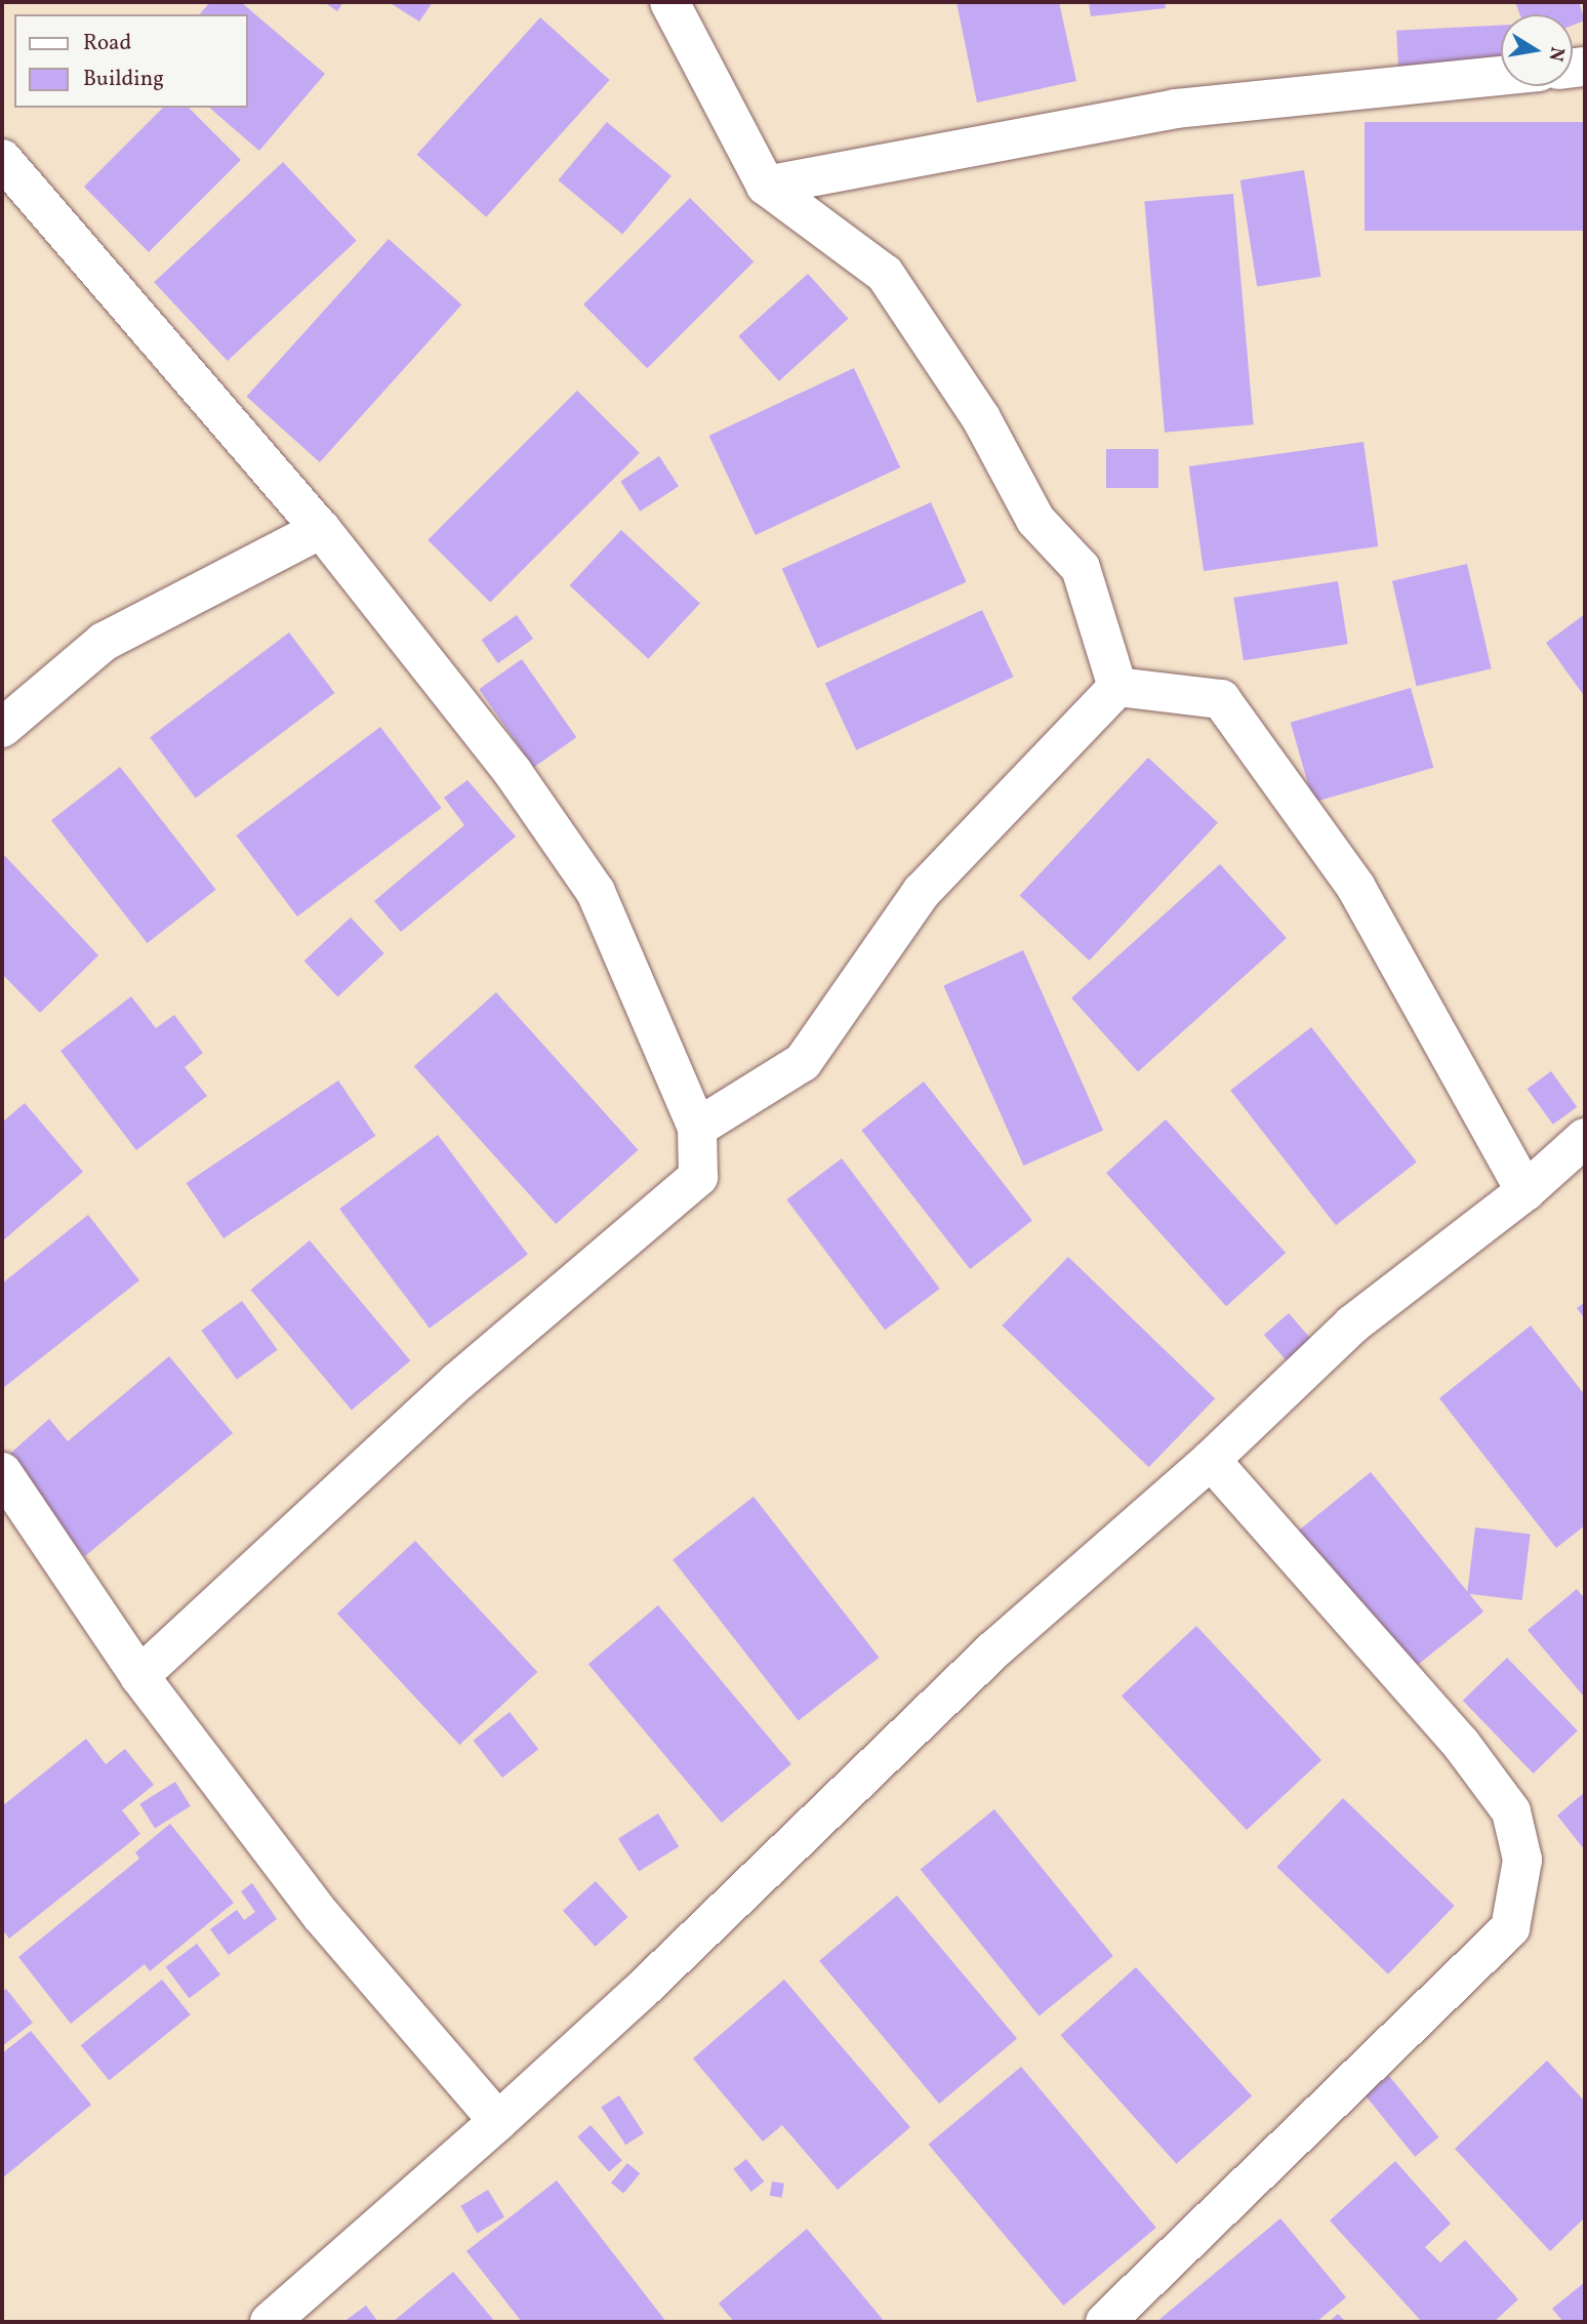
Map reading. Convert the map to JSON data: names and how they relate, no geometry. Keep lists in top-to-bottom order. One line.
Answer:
{"legend":["Road","Building"],"north":"right"}
